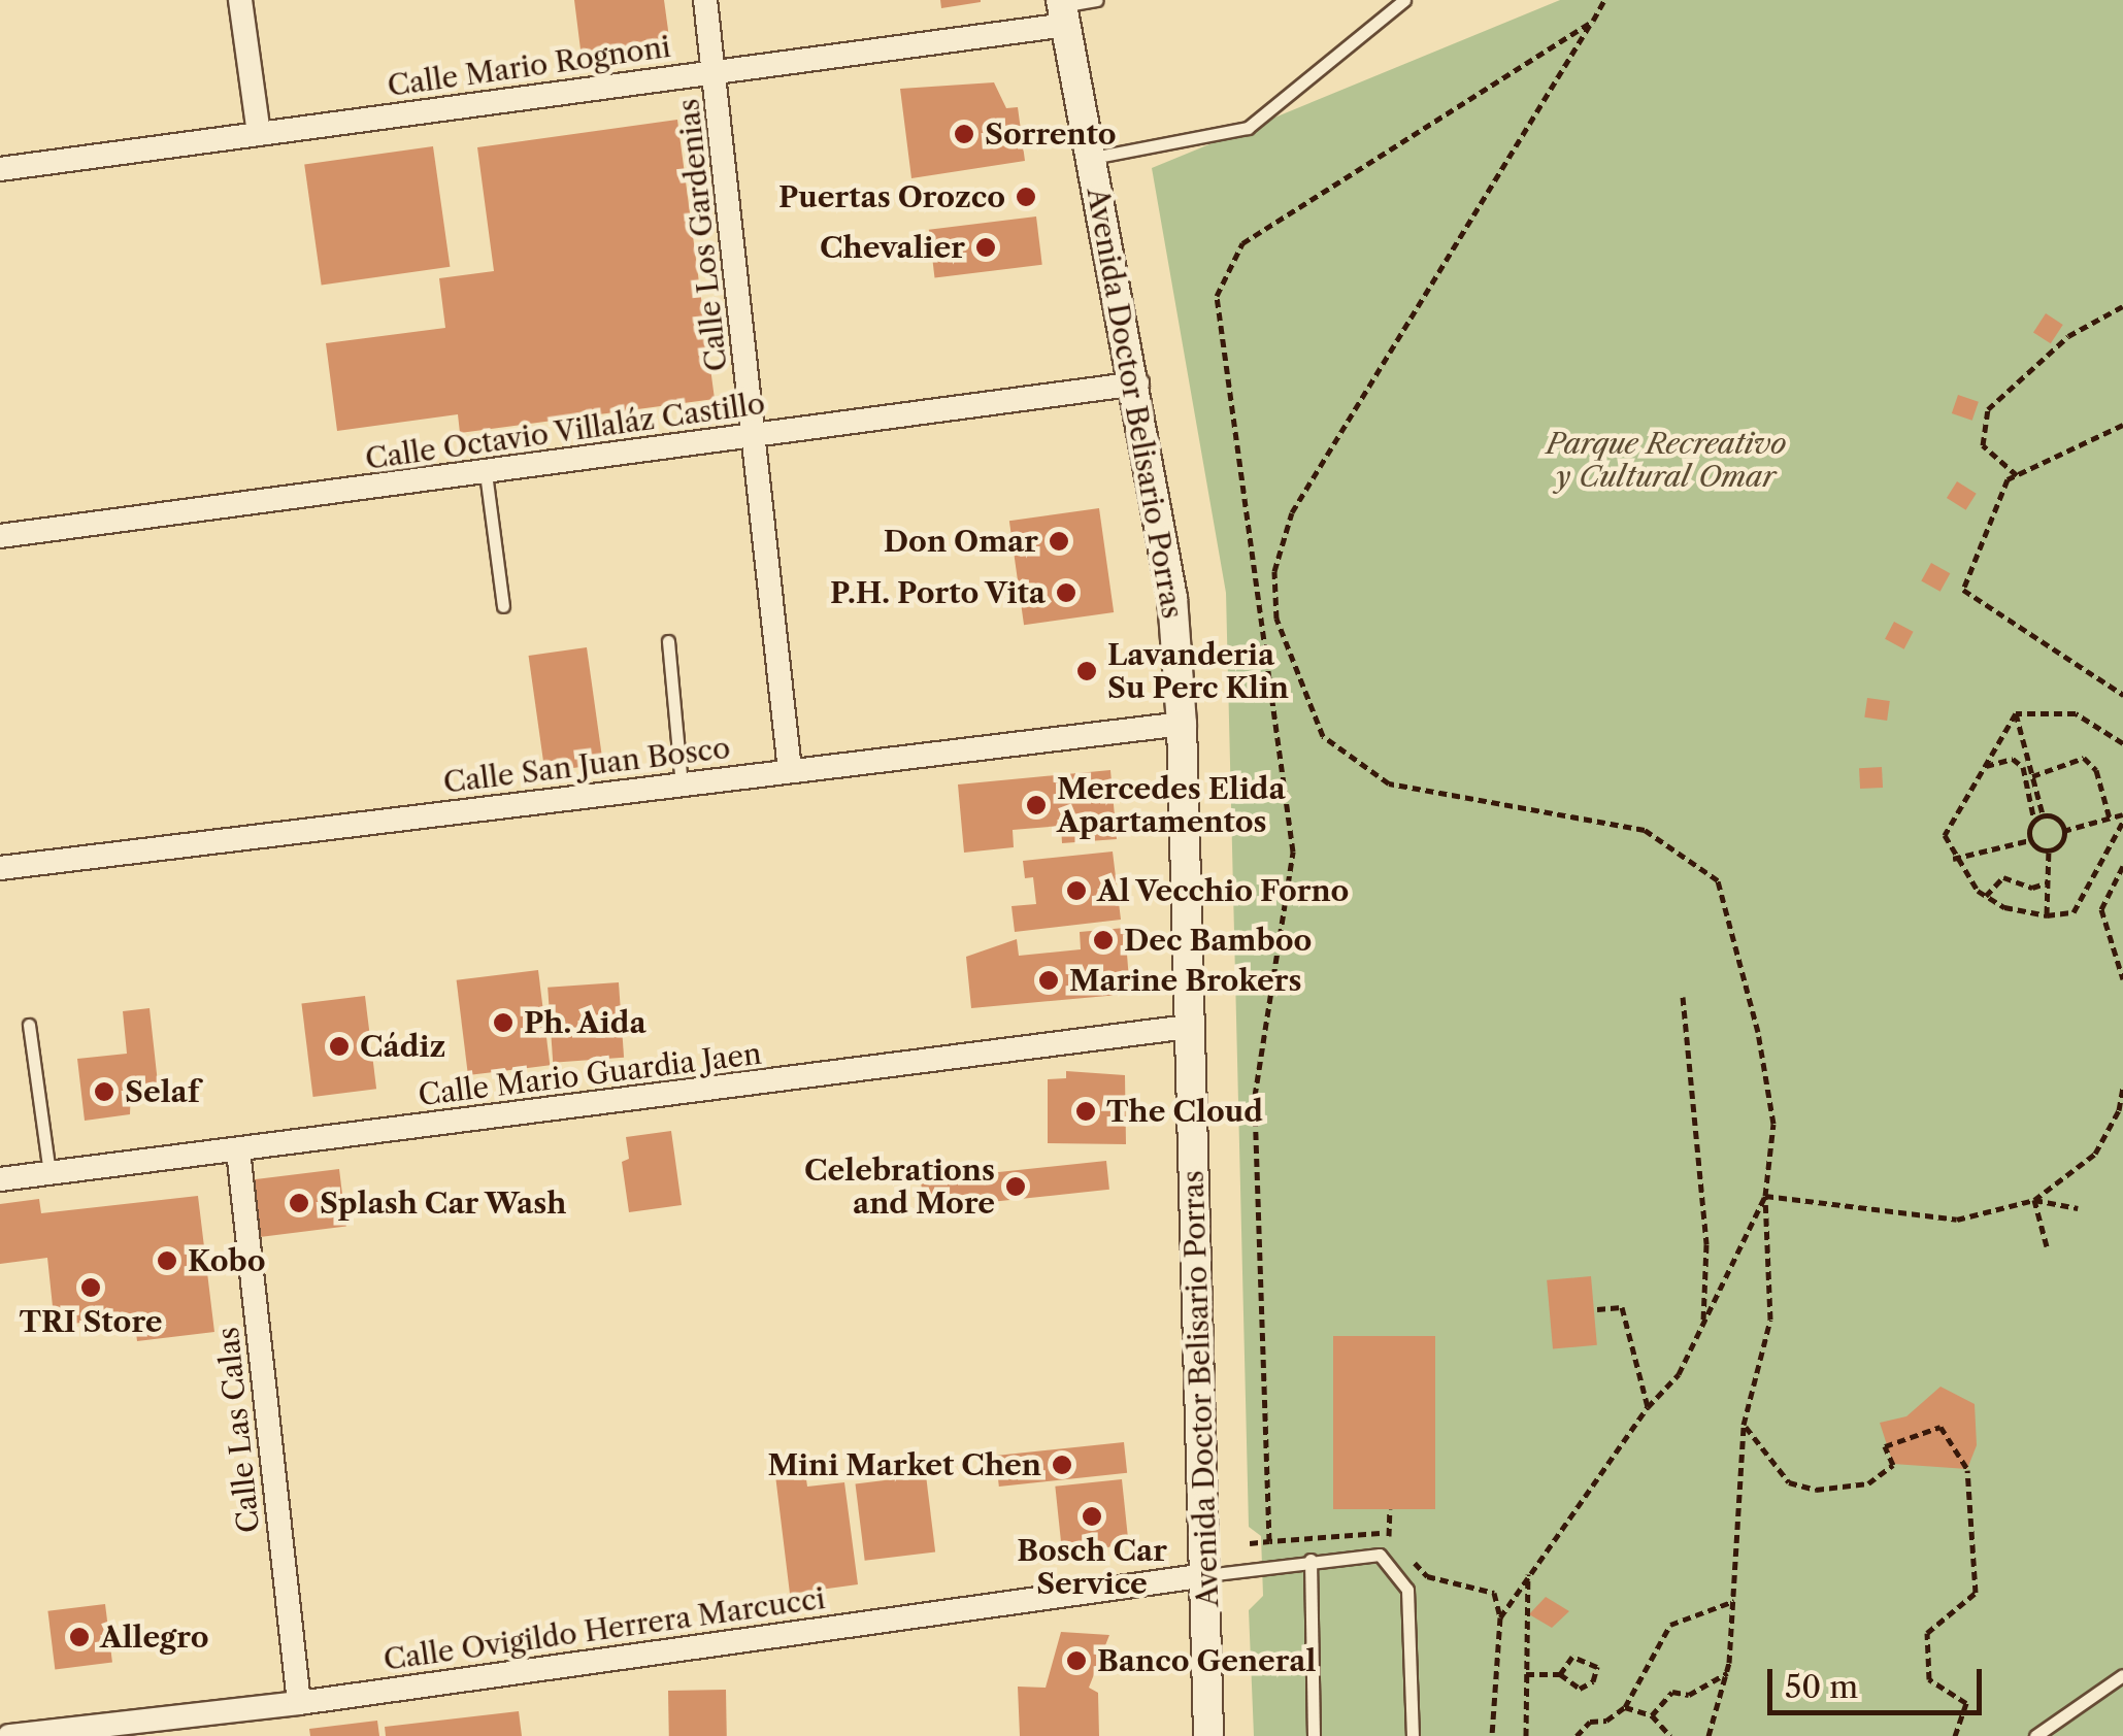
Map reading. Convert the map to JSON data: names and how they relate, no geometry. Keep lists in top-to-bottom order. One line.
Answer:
{"streets":{"street":["Calle Mario Rognoni","Calle Los Gardenias","Avenida Doctor Belisario Porras","Calle Octavio Villaláz Castillo","Calle San Juan Bosco","Calle Mario Guardia Jaen","Calle Las Calas","Calle Ovigildo Herrera Marcucci"]},"crossings":[["Calle Mario Rognoni","Calle Los Gardenias"],["Calle Mario Rognoni","Avenida Doctor Belisario Porras"],["Calle Los Gardenias","Calle Octavio Villaláz Castillo"],["Calle Los Gardenias","Calle San Juan Bosco"],["Avenida Doctor Belisario Porras","Calle Octavio Villaláz Castillo"],["Avenida Doctor Belisario Porras","Calle San Juan Bosco"],["Avenida Doctor Belisario Porras","Calle Mario Guardia Jaen"],["Avenida Doctor Belisario Porras","Calle Ovigildo Herrera Marcucci"],["Calle Mario Guardia Jaen","Calle Las Calas"],["Calle Las Calas","Calle Ovigildo Herrera Marcucci"]],"parks":["Parque Recreativo y Cultural Omar"],"places":["Sorrento","Puertas Orozco","Chevalier","Don Omar","P.H. Porto Vita","Lavanderia Su Perc Klin","Mercedes Elida Apartamentos","Al Vecchio Forno","Dec Bamboo","Marine Brokers","Ph. Aida","Cádiz","Selaf","The Cloud","Celebrations and More","Splash Car Wash","Kobo","TRI Store","Mini Market Chen","Bosch Car Service","Allegro","Banco General"],"scale_bar":"50 m"}
